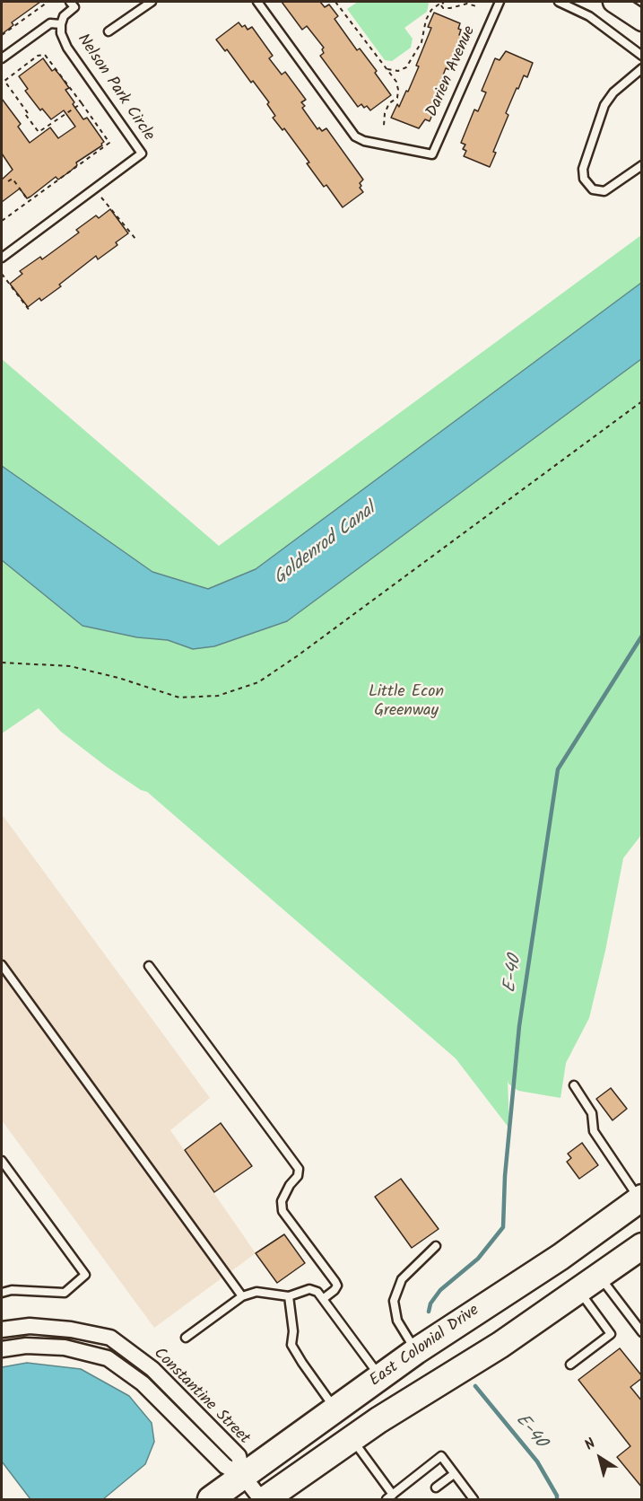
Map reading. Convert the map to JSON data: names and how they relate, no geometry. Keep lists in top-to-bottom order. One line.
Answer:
{"streets":{"highway":["East Colonial Drive"],"street":["Constantine Street"],"lane":["Darien Avenue","Nelson Park Circle"]},"crossings":[["East Colonial Drive","Constantine Street"]],"water":["Goldenrod Canal","E-40"],"parks":["Little Econ Greenway"],"north":"top left"}
